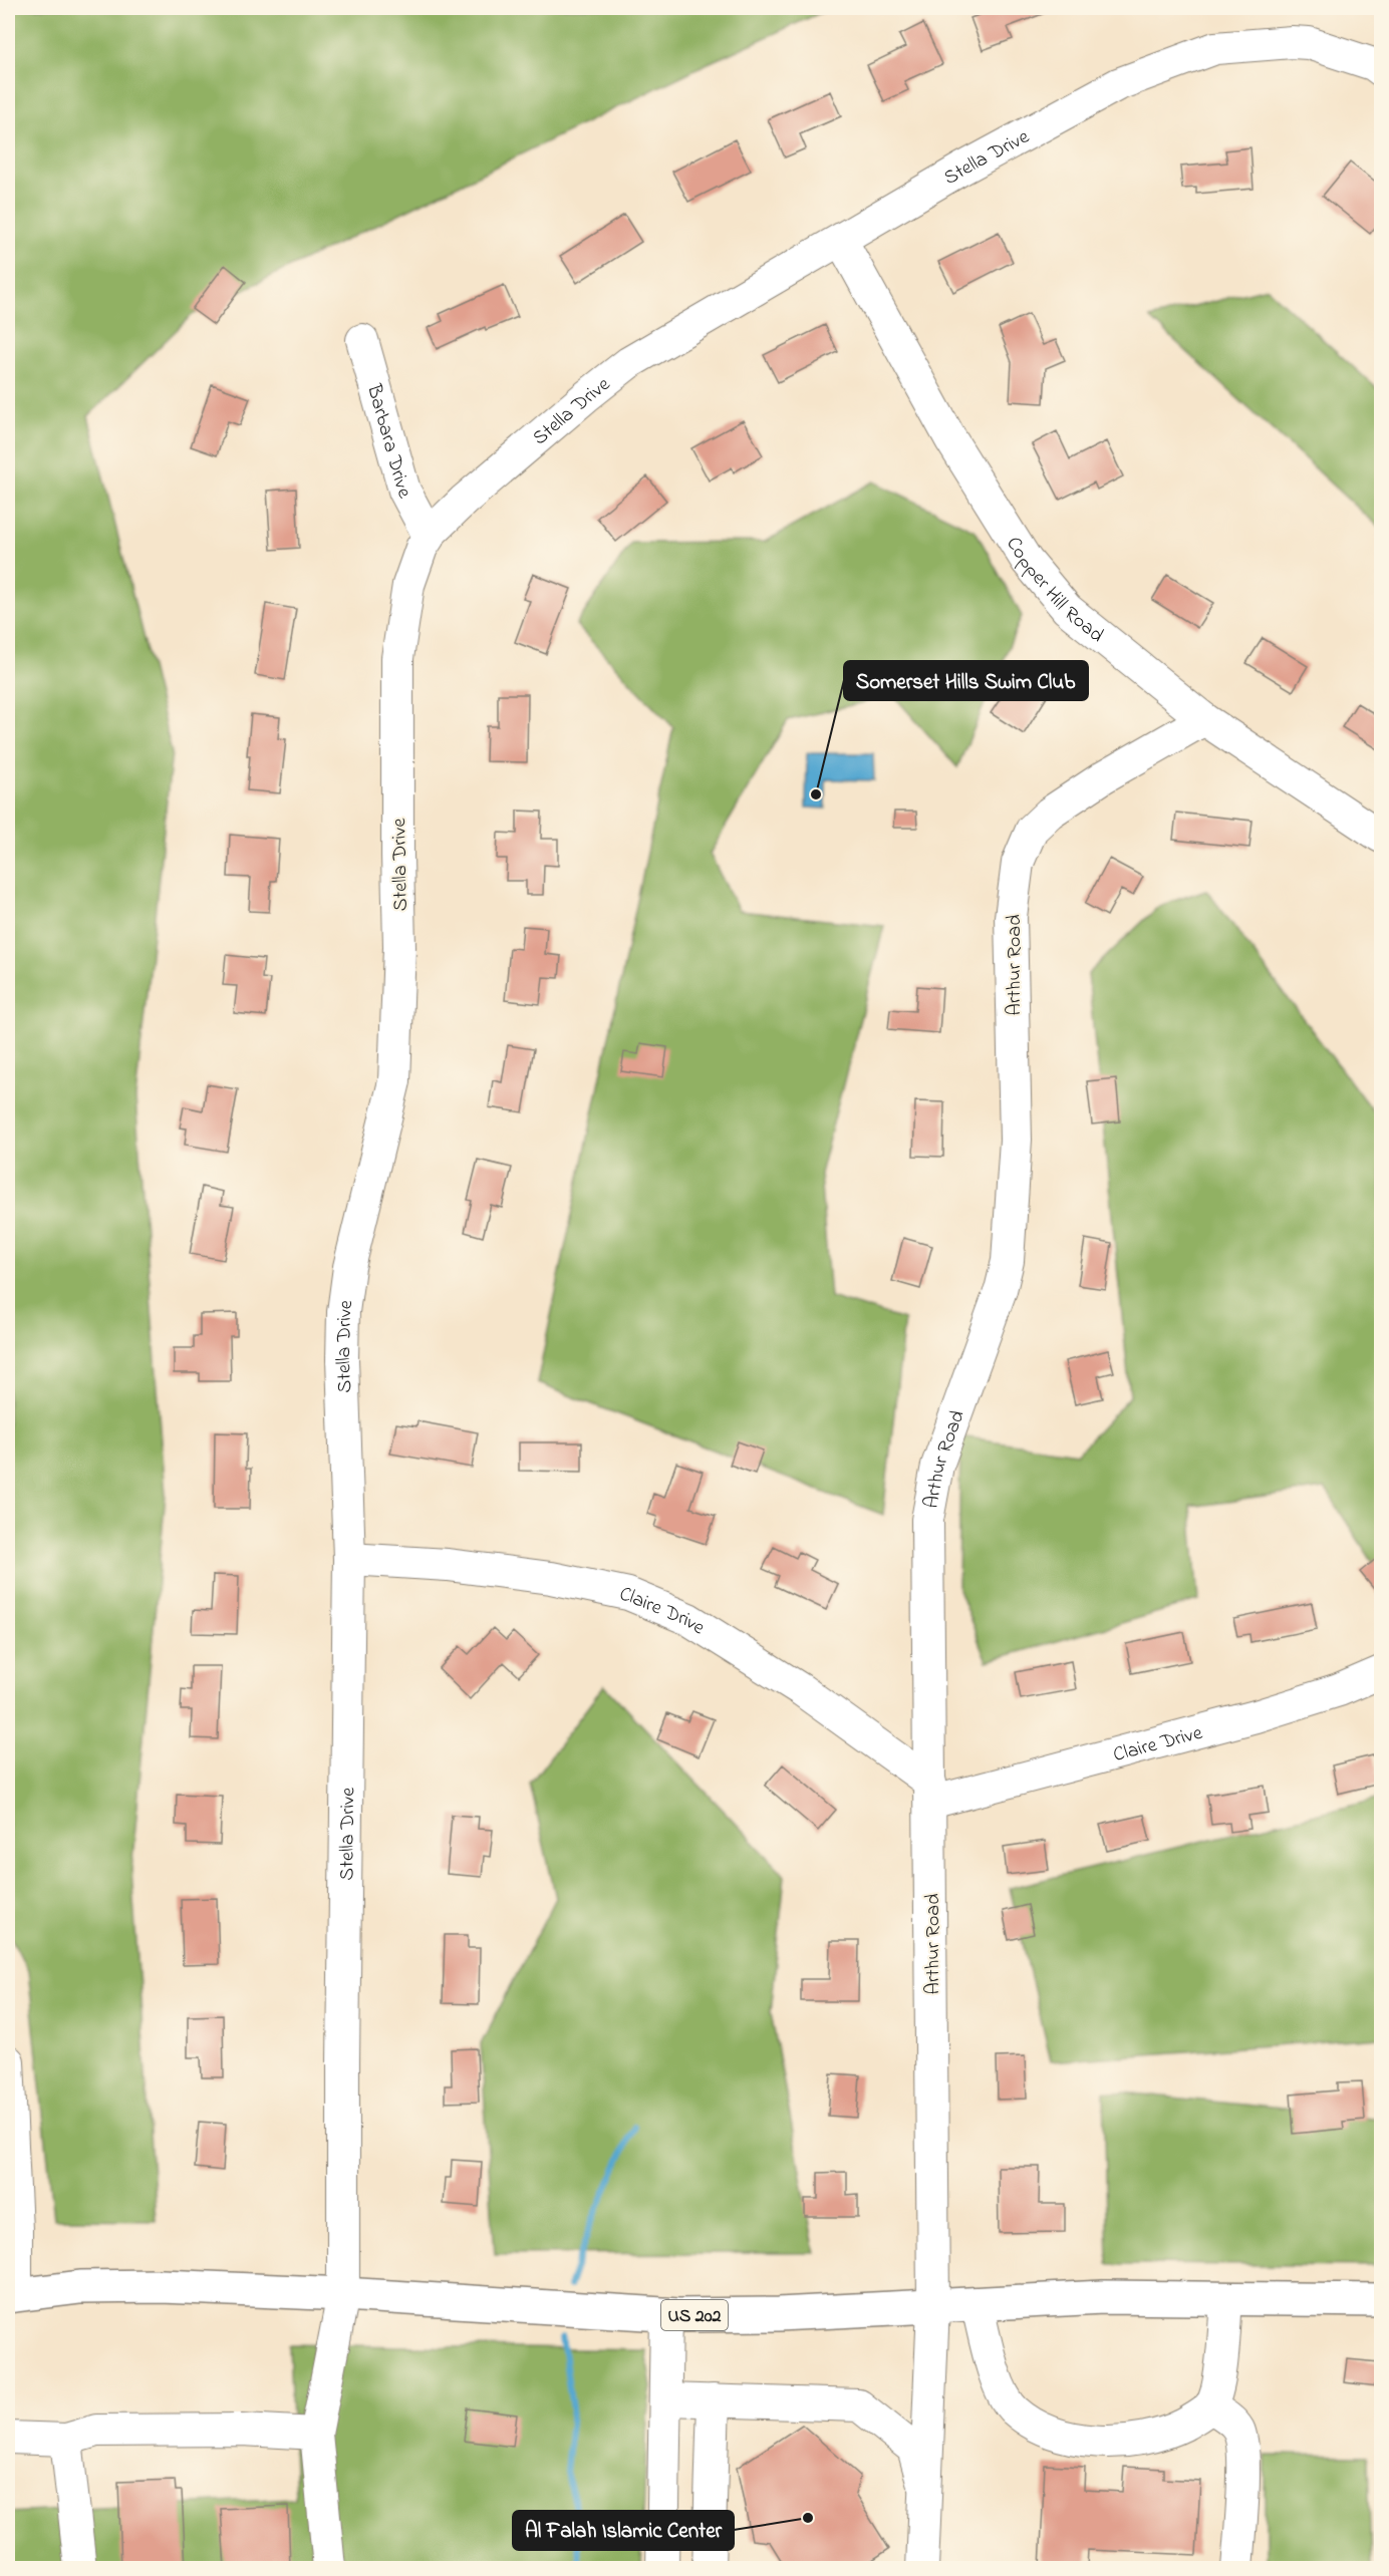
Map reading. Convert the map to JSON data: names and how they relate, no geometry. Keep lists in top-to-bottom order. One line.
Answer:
{"streets":{"highway":["US 202"],"street":["Stella Drive","Barbara Drive","Copper Hill Road","Arthur Road","Claire Drive"]},"crossings":[["Stella Drive","Barbara Drive"],["Stella Drive","Copper Hill Road"],["Stella Drive","Claire Drive"],["Stella Drive","US 202"],["Copper Hill Road","Arthur Road"],["Arthur Road","Claire Drive"],["Arthur Road","US 202"]],"places":["Somerset Hills Swim Club","Al Falah Islamic Center"]}
